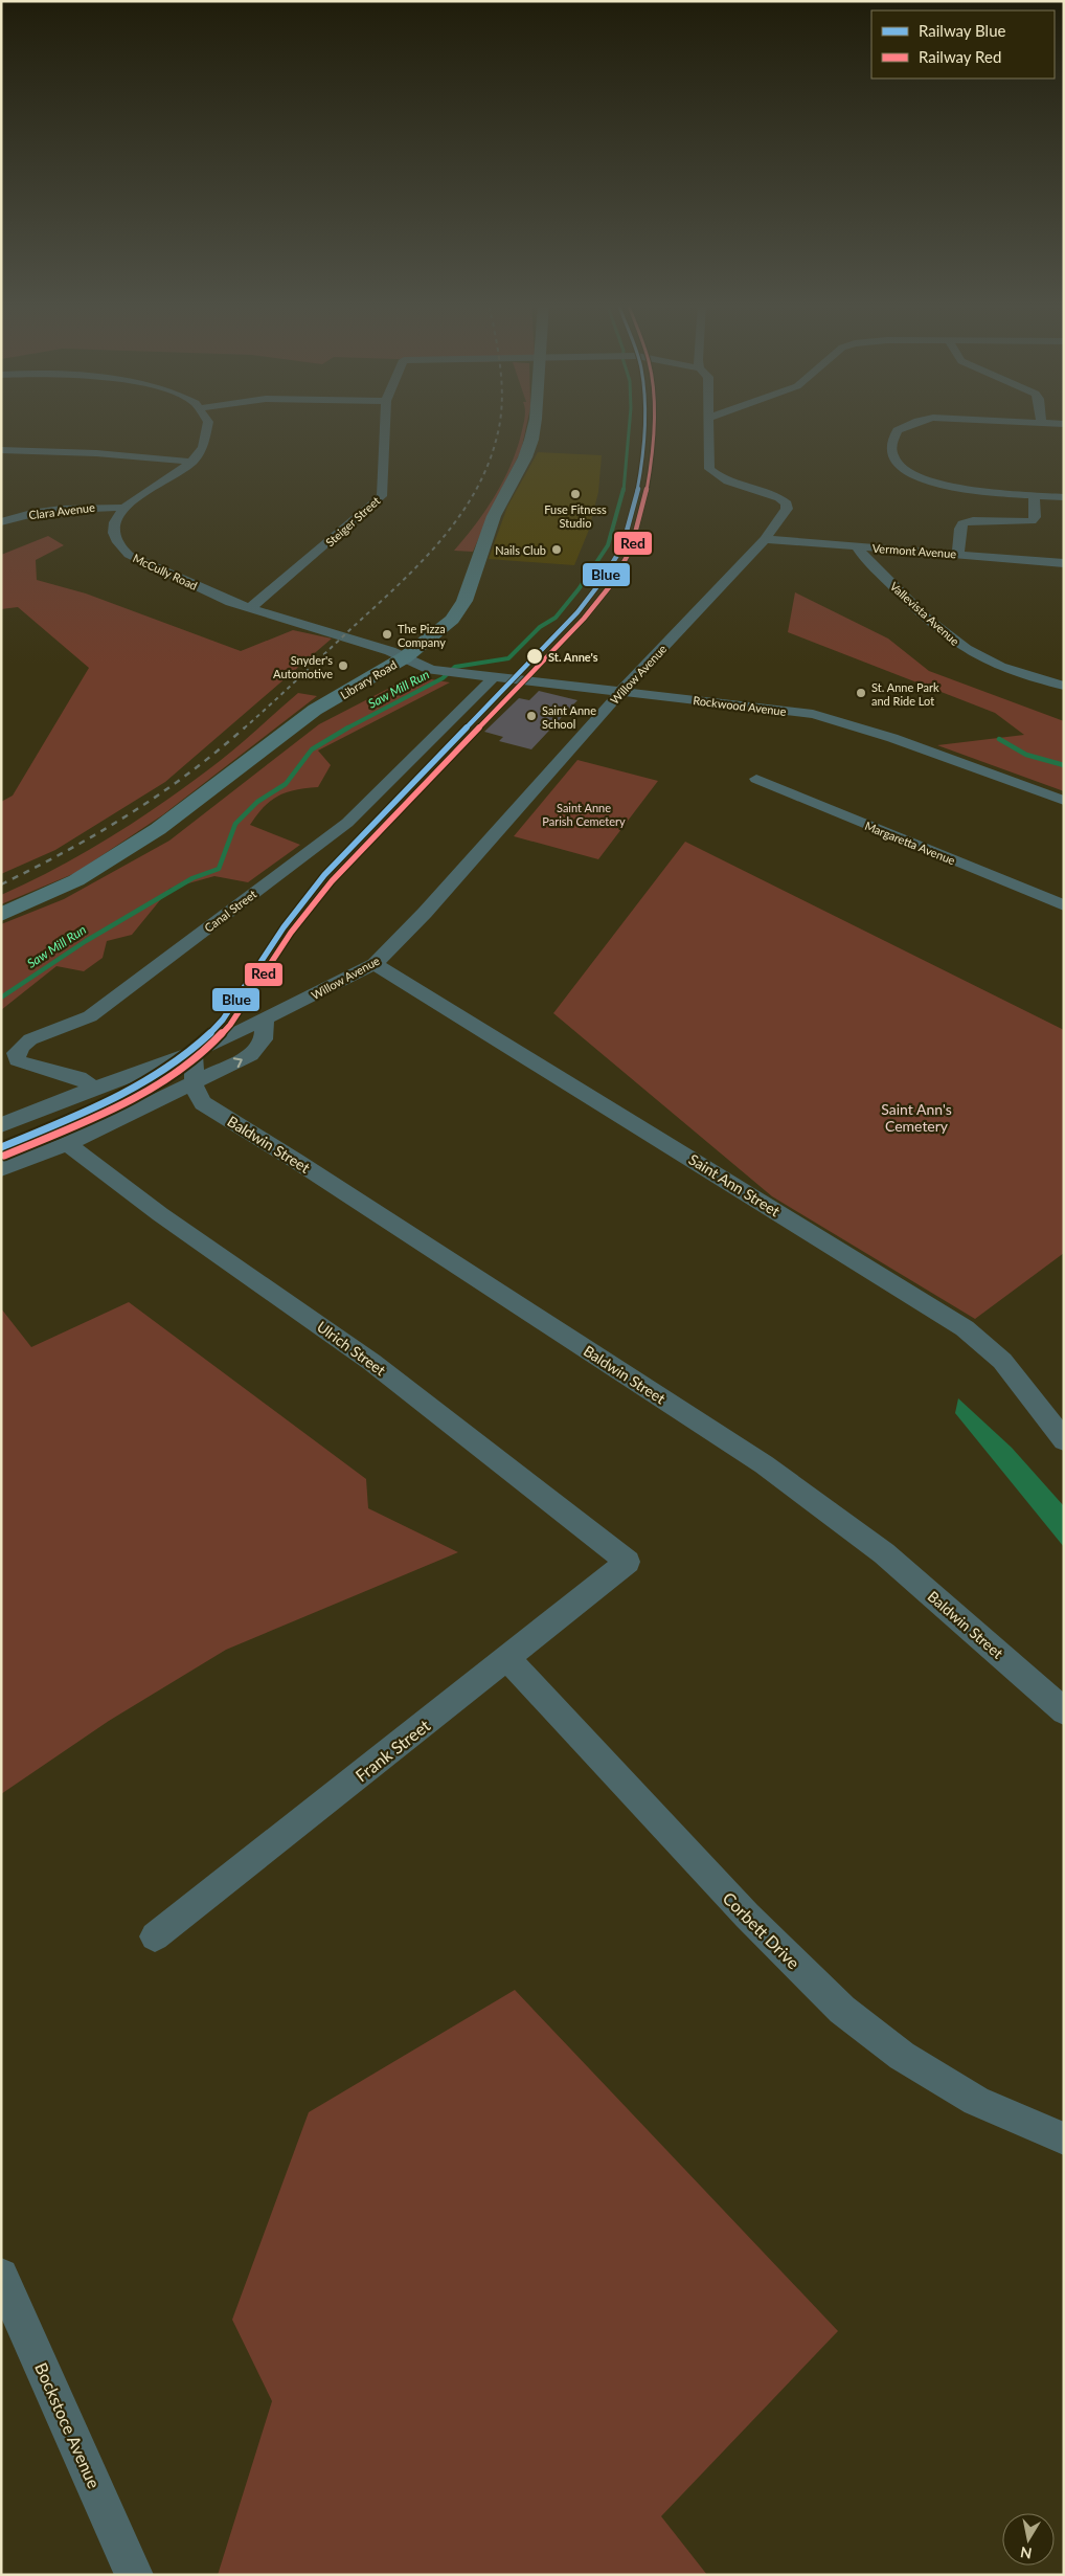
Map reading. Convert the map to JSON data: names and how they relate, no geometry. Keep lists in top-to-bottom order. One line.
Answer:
{"streets":{"main road":["Library Road"],"street":["Clara Avenue","Steiger Street","Vermont Avenue","McCully Road","Vallevista Avenue","Willow Avenue","Rockwood Avenue","Margaretta Avenue","Canal Street","Baldwin Street","Saint Ann Street","Ulrich Street","Frank Street","Corbett Drive","Bockstoce Avenue"]},"crossings":[["Clara Avenue","McCully Road"],["Steiger Street","McCully Road"],["Vermont Avenue","Vallevista Avenue"],["Vermont Avenue","Willow Avenue"],["McCully Road","Library Road"],["McCully Road","Rockwood Avenue"],["Willow Avenue","Rockwood Avenue"],["Willow Avenue","Canal Street"],["Willow Avenue","Saint Ann Street"],["Library Road","Rockwood Avenue"],["Rockwood Avenue","Canal Street"],["Ulrich Street","Frank Street"],["Frank Street","Corbett Drive"]],"water":["Saw Mill Run"],"parks":["Saint Anne Parish Cemetery","Saint Ann's Cemetery"],"places":["Fuse Fitness Studio","Nails Club","The Pizza Company","St. Anne's","Snyder's Automotive","St. Anne Park and Ride Lot","Saint Anne School"],"lines":["rail line Blue","rail line Red"],"legend":["Railway Blue","Railway Red"],"north":"bottom"}
